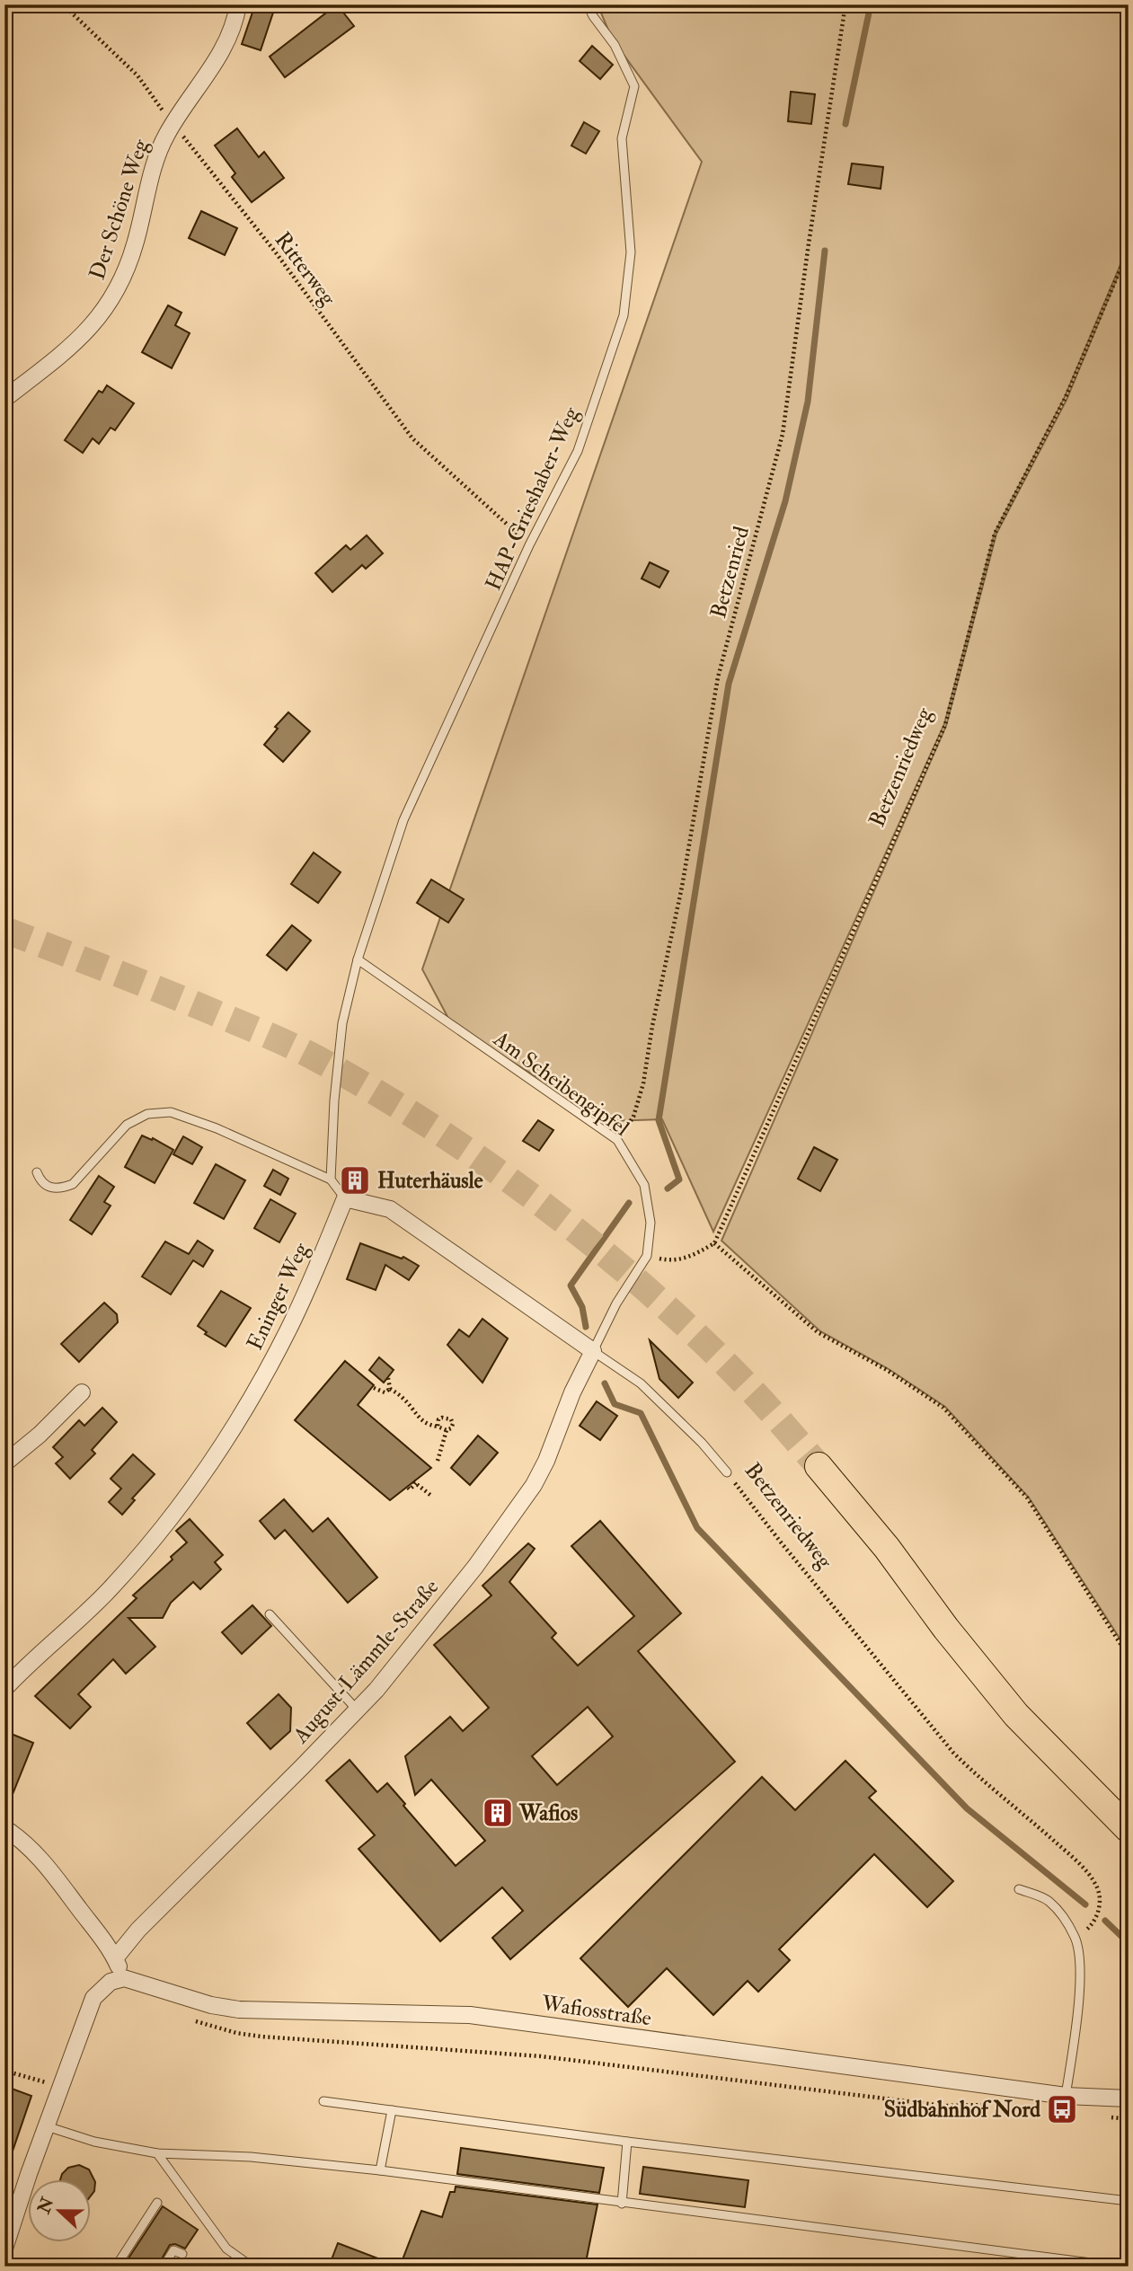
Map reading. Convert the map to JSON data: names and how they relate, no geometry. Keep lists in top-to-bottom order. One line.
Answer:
{"streets":{"street":["Der Schöne Weg","Betzenriedweg","Eninger Weg","August-Lämmle-Straße","Wafiosstraße"],"lane":["HAP-Grieshaber-Weg","Am Scheibengipfel"],"path":["Ritterweg","Betzenried"]},"crossings":[["Der Schöne Weg","Ritterweg"],["Ritterweg","HAP-Grieshaber-Weg"],["HAP-Grieshaber-Weg","Am Scheibengipfel"],["Betzenried","Am Scheibengipfel"],["Betzenriedweg","Am Scheibengipfel"],["Betzenriedweg","Eninger Weg"],["Betzenriedweg","August-Lämmle-Straße"],["Am Scheibengipfel","August-Lämmle-Straße"]],"places":{"building":["Huterhäusle","Wafios"],"bus stop":["Südbahnhof Nord"]},"north":"left"}
